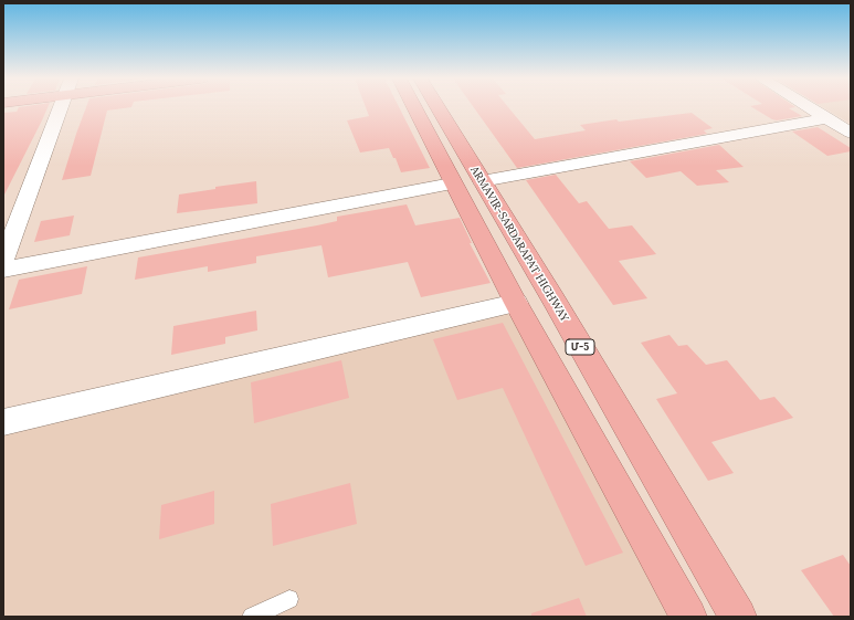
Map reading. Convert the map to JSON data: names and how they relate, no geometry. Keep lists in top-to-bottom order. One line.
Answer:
{"streets":{"highway":["ARMAVIR-SARDARAPAT HIGHWAY","Մ-5"]}}
